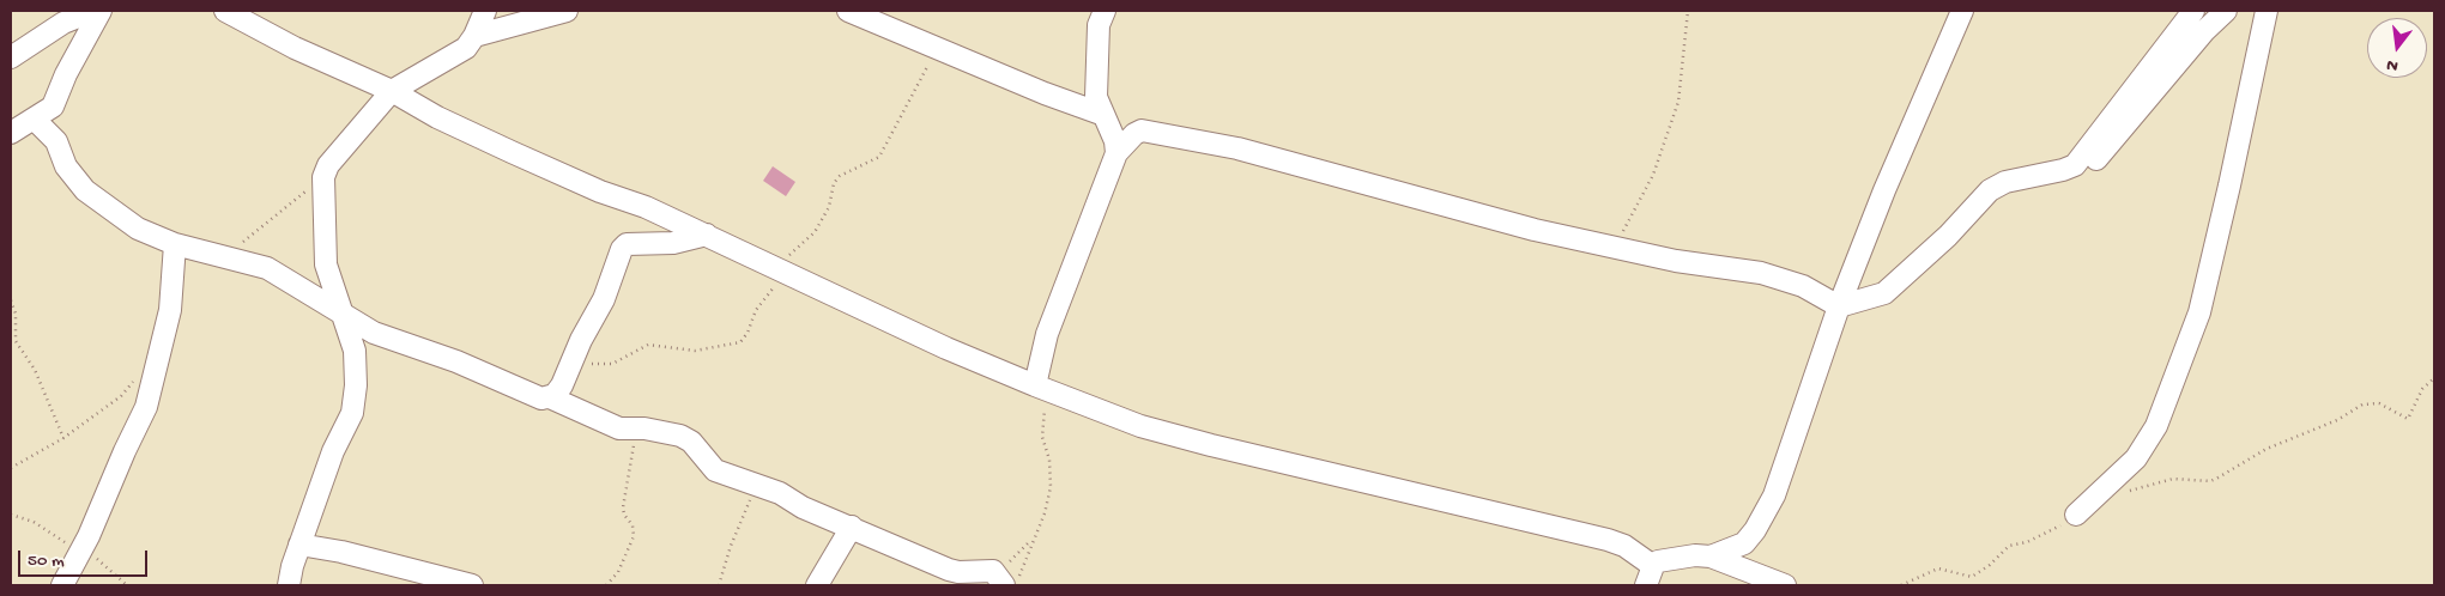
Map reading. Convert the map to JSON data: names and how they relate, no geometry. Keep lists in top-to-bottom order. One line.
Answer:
{"scale_bar":"50 m","north":"bottom"}
